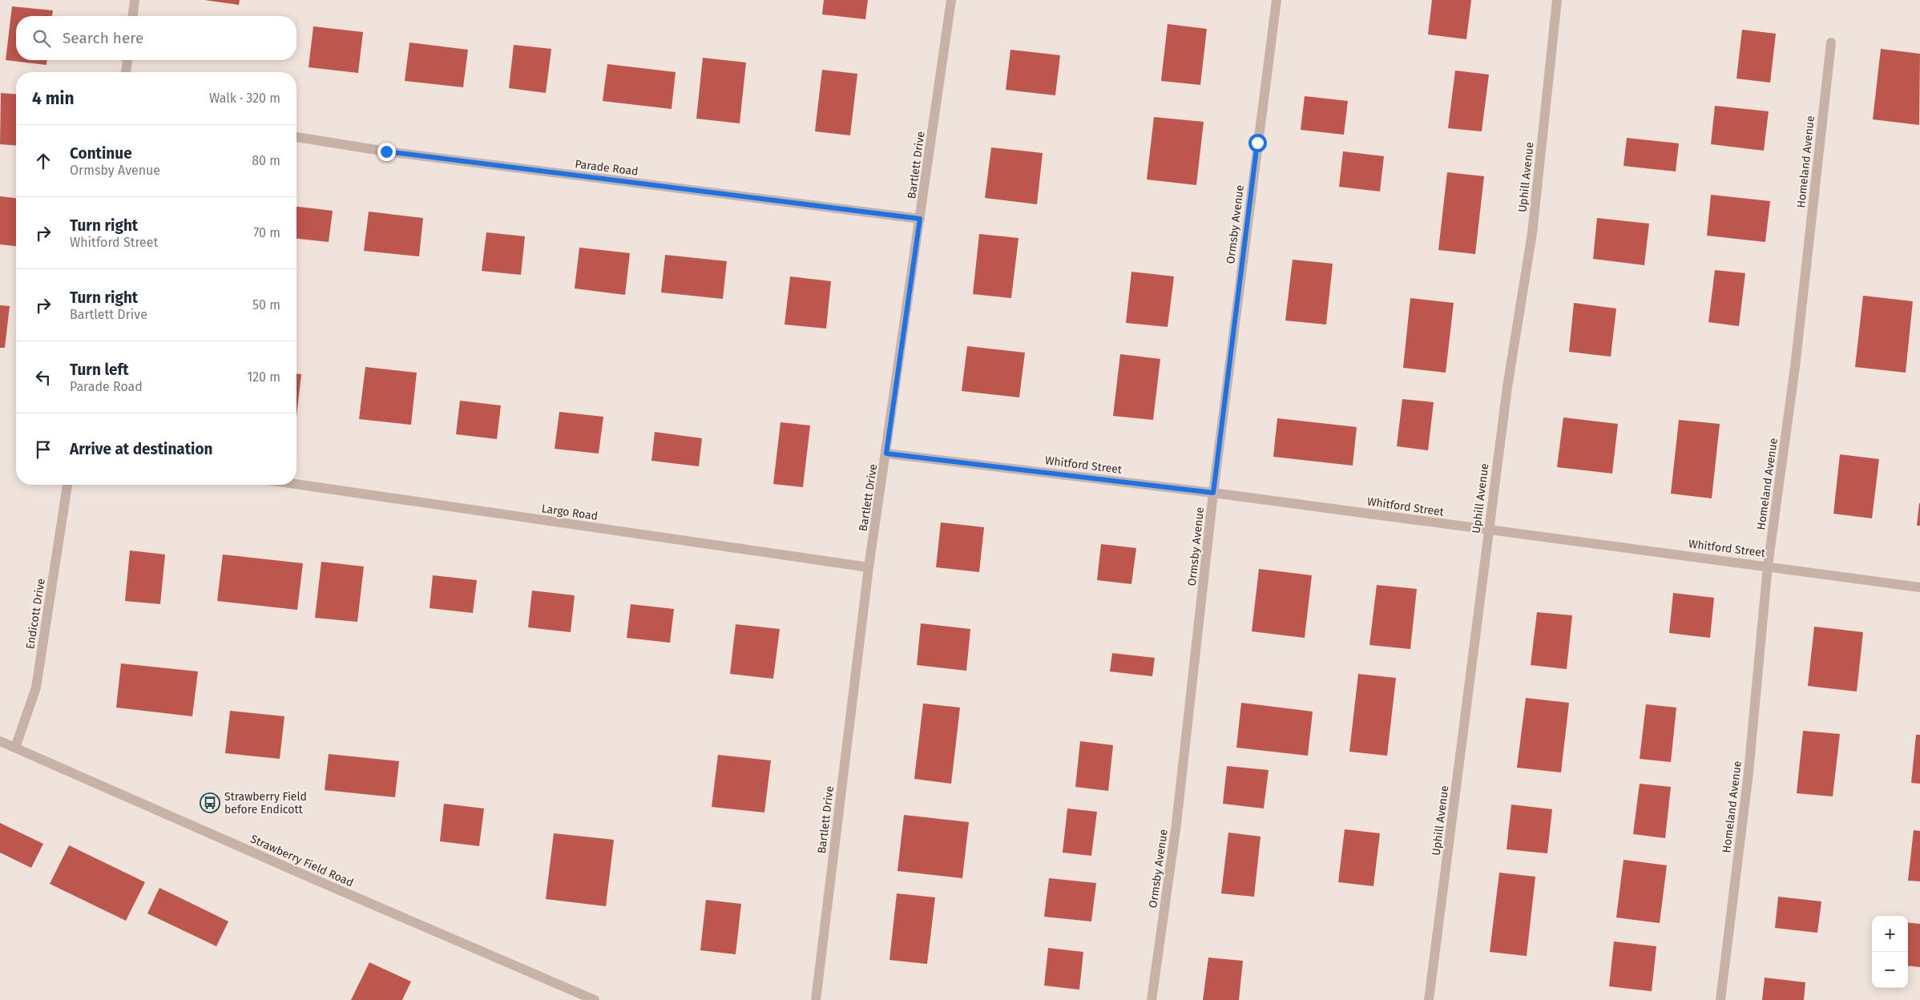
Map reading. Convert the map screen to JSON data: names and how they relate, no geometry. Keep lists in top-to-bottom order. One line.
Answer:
{"streets":{"street":["Homeland Avenue","Bartlett Drive","Parade Road","Uphill Avenue","Ormsby Avenue","Whitford Street","Largo Road","Endicott Drive","Strawberry Field Road"]},"crossings":[["Homeland Avenue","Whitford Street"],["Bartlett Drive","Parade Road"],["Bartlett Drive","Whitford Street"],["Bartlett Drive","Largo Road"],["Uphill Avenue","Whitford Street"],["Ormsby Avenue","Whitford Street"],["Endicott Drive","Strawberry Field Road"]],"places":{"bus stop":["Strawberry Field before Endicott"]},"page":{"search":"Search here","heading":["4 min","Walk · 320 m"],"list":[["Continue","Ormsby Avenue","80 m"],["Turn right","Whitford Street","70 m"],["Turn right","Bartlett Drive","50 m"],["Turn left","Parade Road","120 m"],"Arrive at destination"],"map_buttons":["+","−"]}}
